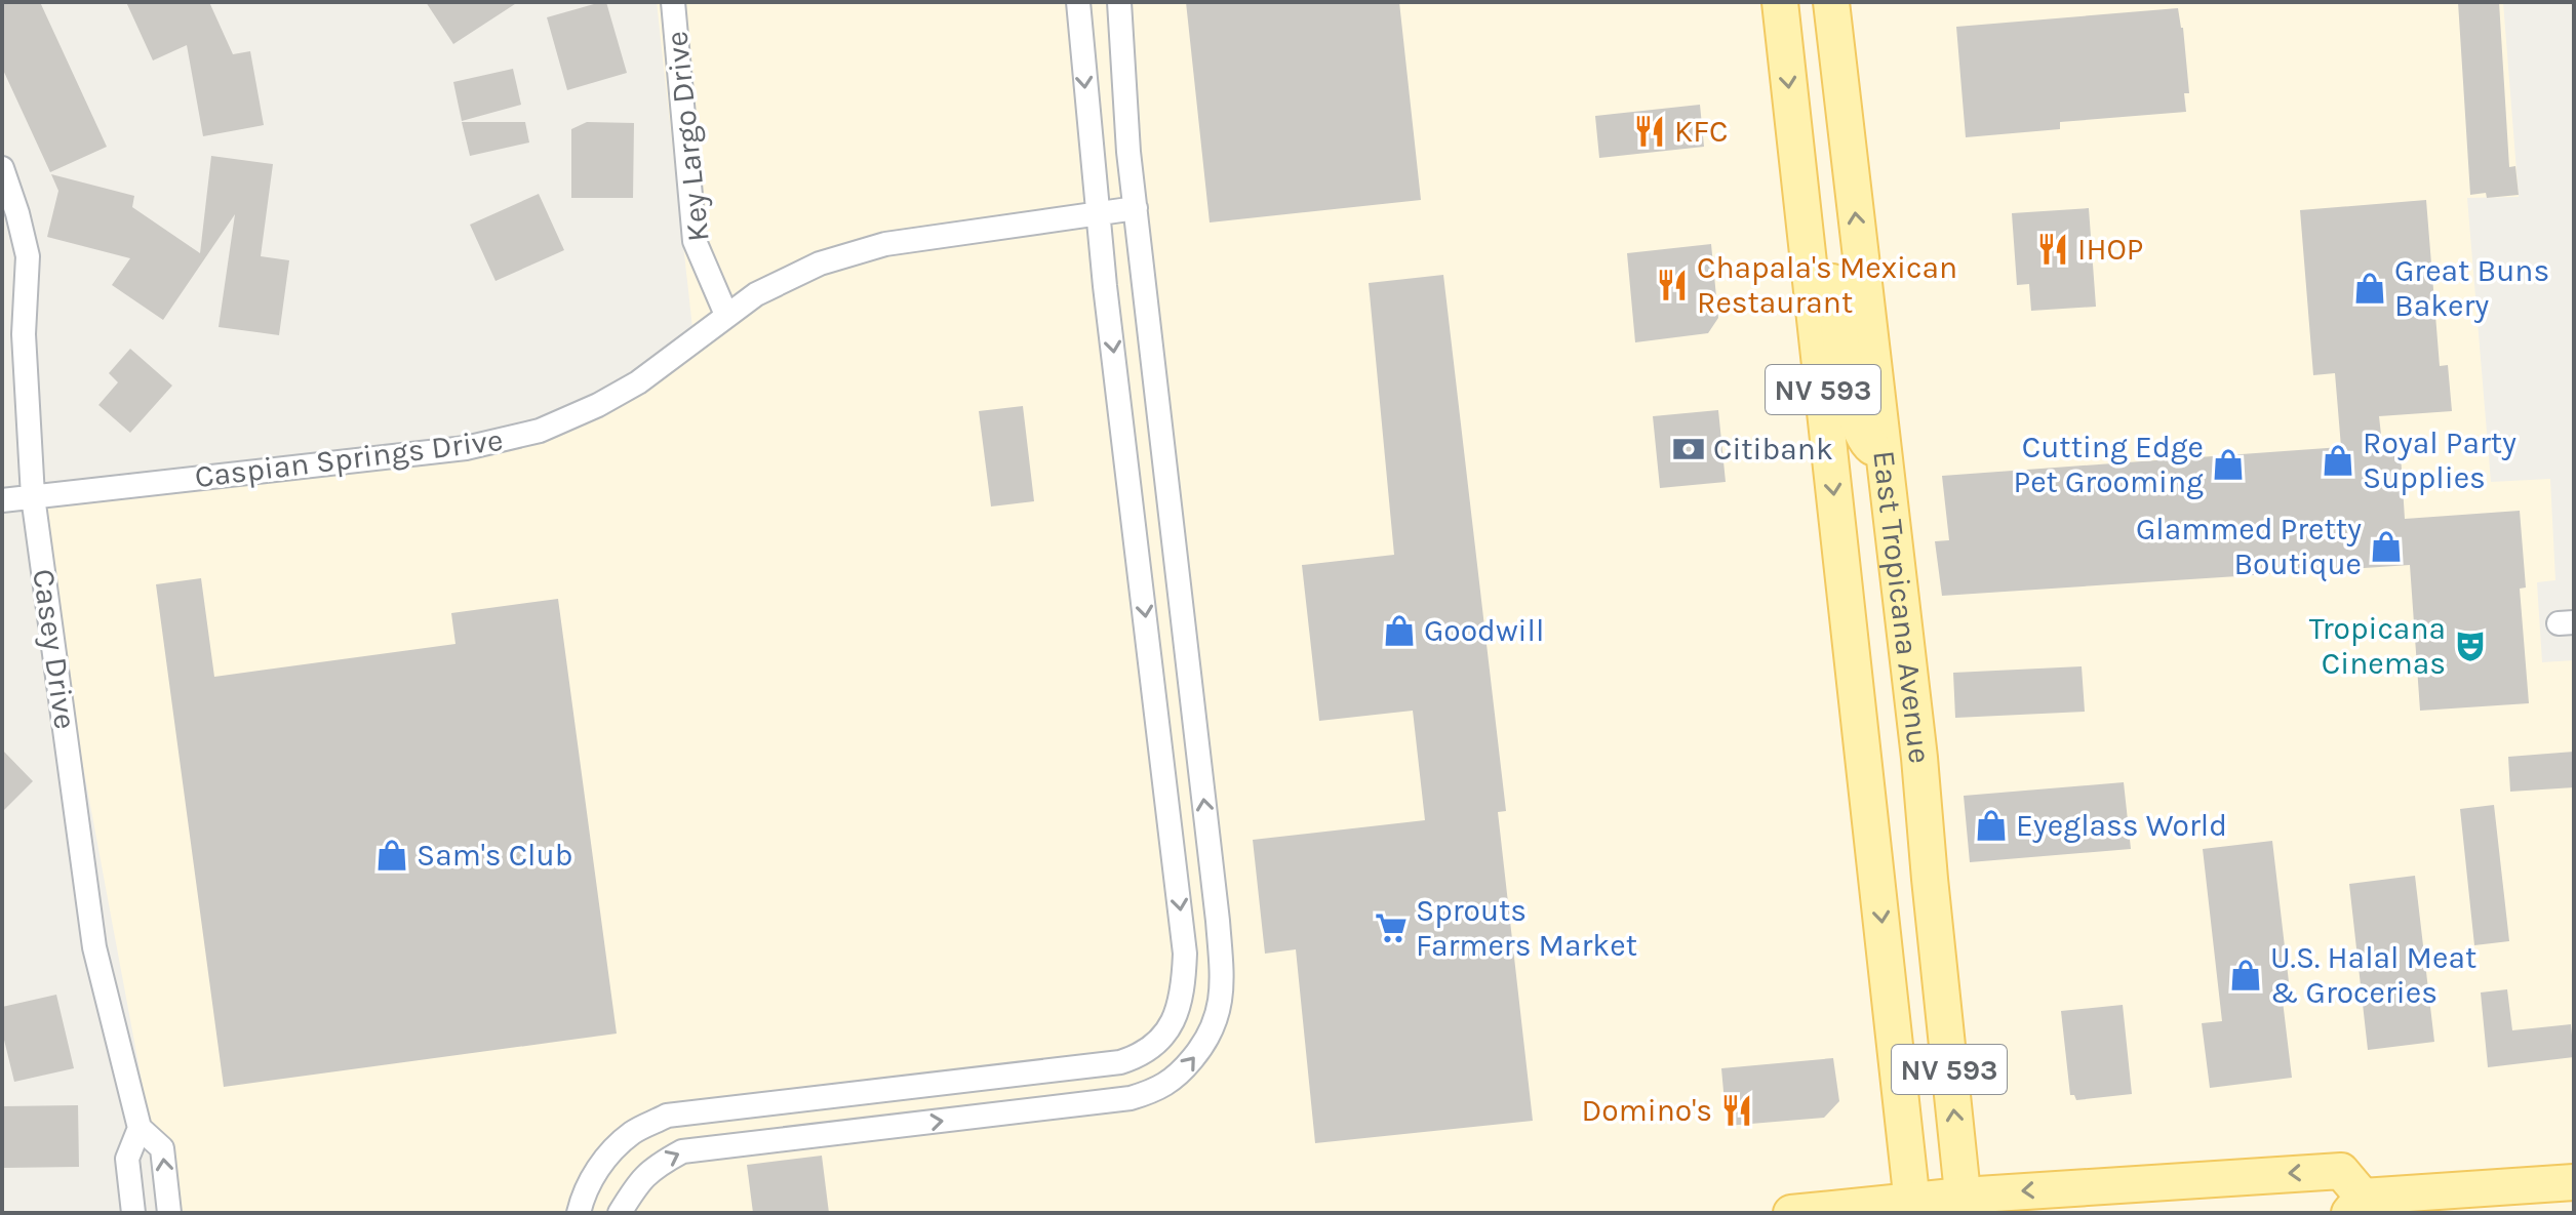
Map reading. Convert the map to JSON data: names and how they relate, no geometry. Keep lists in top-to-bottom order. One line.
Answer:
{"streets":{"main road":["NV 593","East Tropicana Avenue"],"street":["Key Largo Drive","Caspian Springs Drive","Casey Drive"]},"crossings":[["Key Largo Drive","Caspian Springs Drive"],["Caspian Springs Drive","Casey Drive"]],"places":{"restaurant":["KFC","IHOP","Chapala's Mexican Restaurant","Domino's"],"shop":["Great Buns Bakery","Royal Party Supplies","Cutting Edge Pet Grooming","Glammed Pretty Boutique","Goodwill","Eyeglass World","Sam's Club","U.S. Halal Meat & Groceries"],"bank":["Citibank"],"theatre":["Tropicana Cinemas"],"supermarket":["Sprouts Farmers Market"]}}
